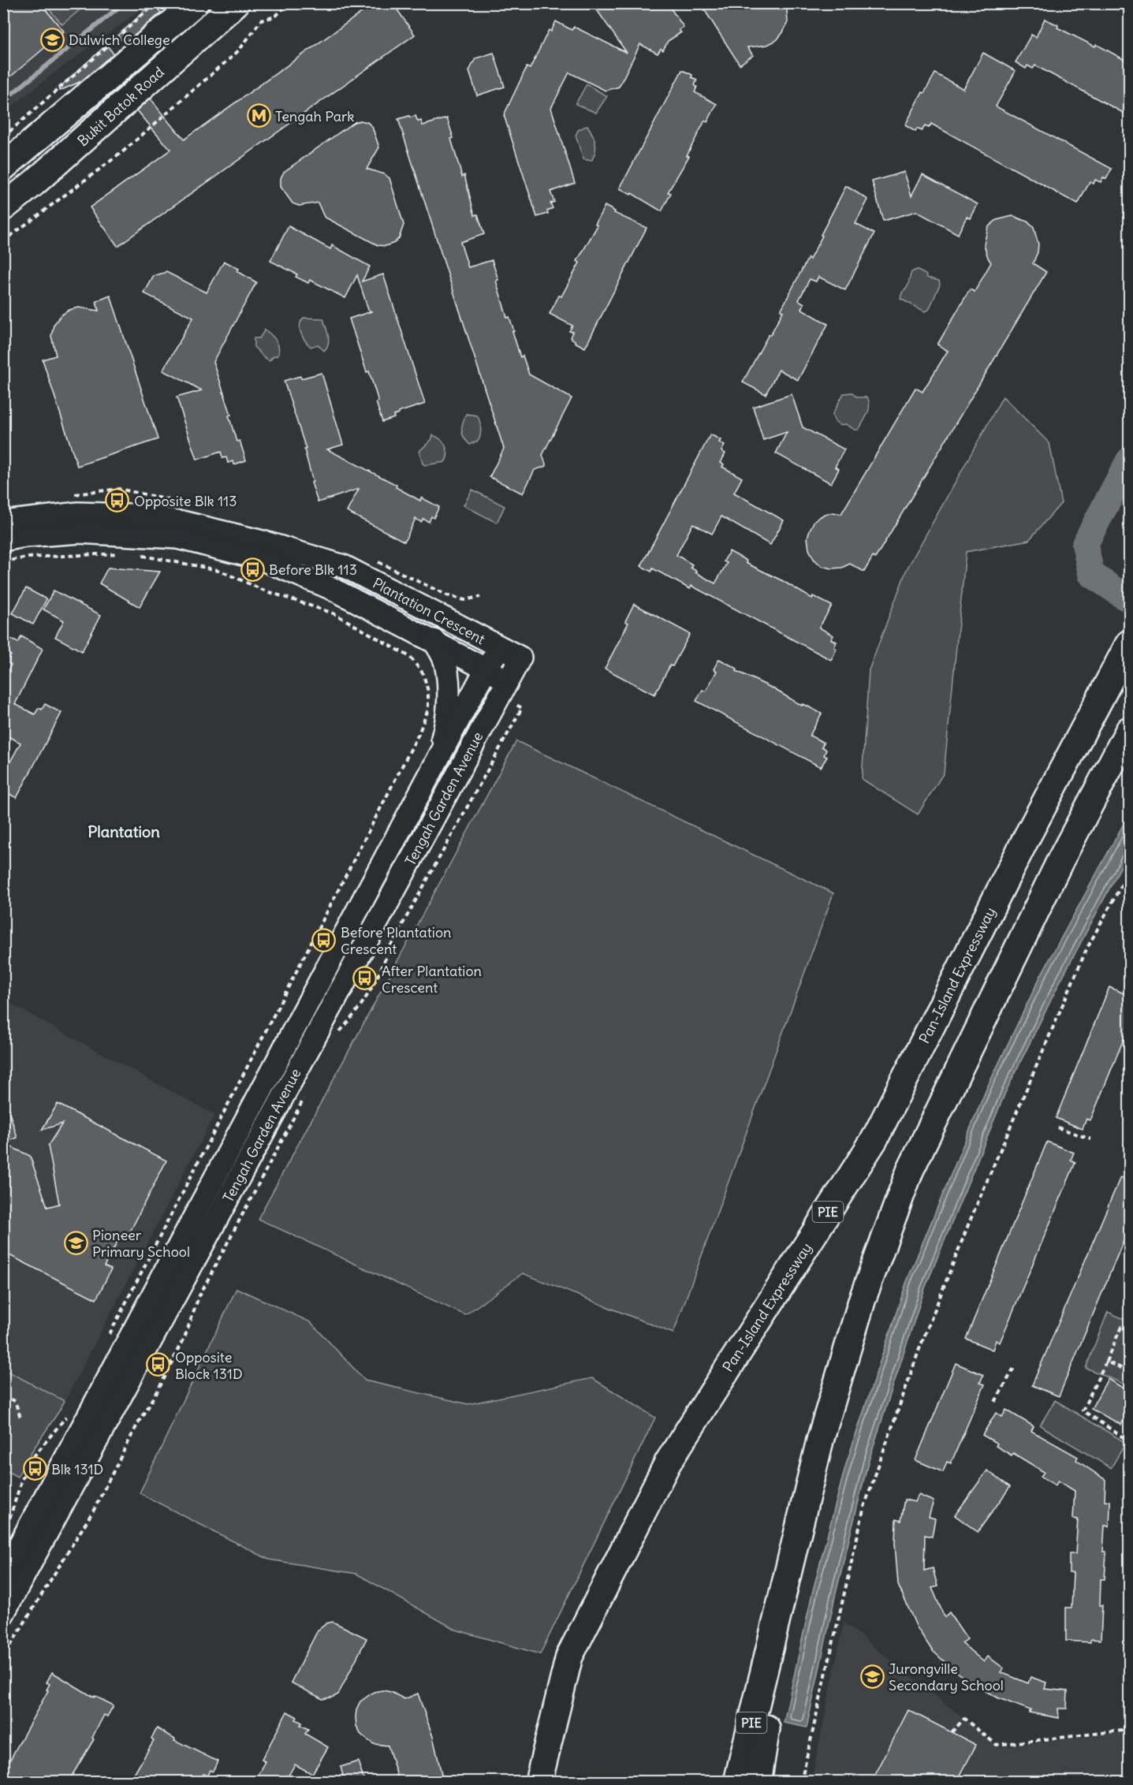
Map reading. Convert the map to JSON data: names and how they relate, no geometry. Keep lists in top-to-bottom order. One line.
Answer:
{"streets":{"main road":["Bukit Batok Road","Pan-Island Expressway","PIE"],"street":["Plantation Crescent","Tengah Garden Avenue"]},"crossings":[["Plantation Crescent","Tengah Garden Avenue"]],"districts":["Plantation"],"places":{"school or university":["Dulwich College","Pioneer Primary School","Jurongville Secondary School"],"metro station":["Tengah Park"],"bus stop":["Opposite Blk 113","Before Blk 113","Before Plantation Crescent","After Plantation Crescent","Opposite Block 131D","Blk 131D"]}}
